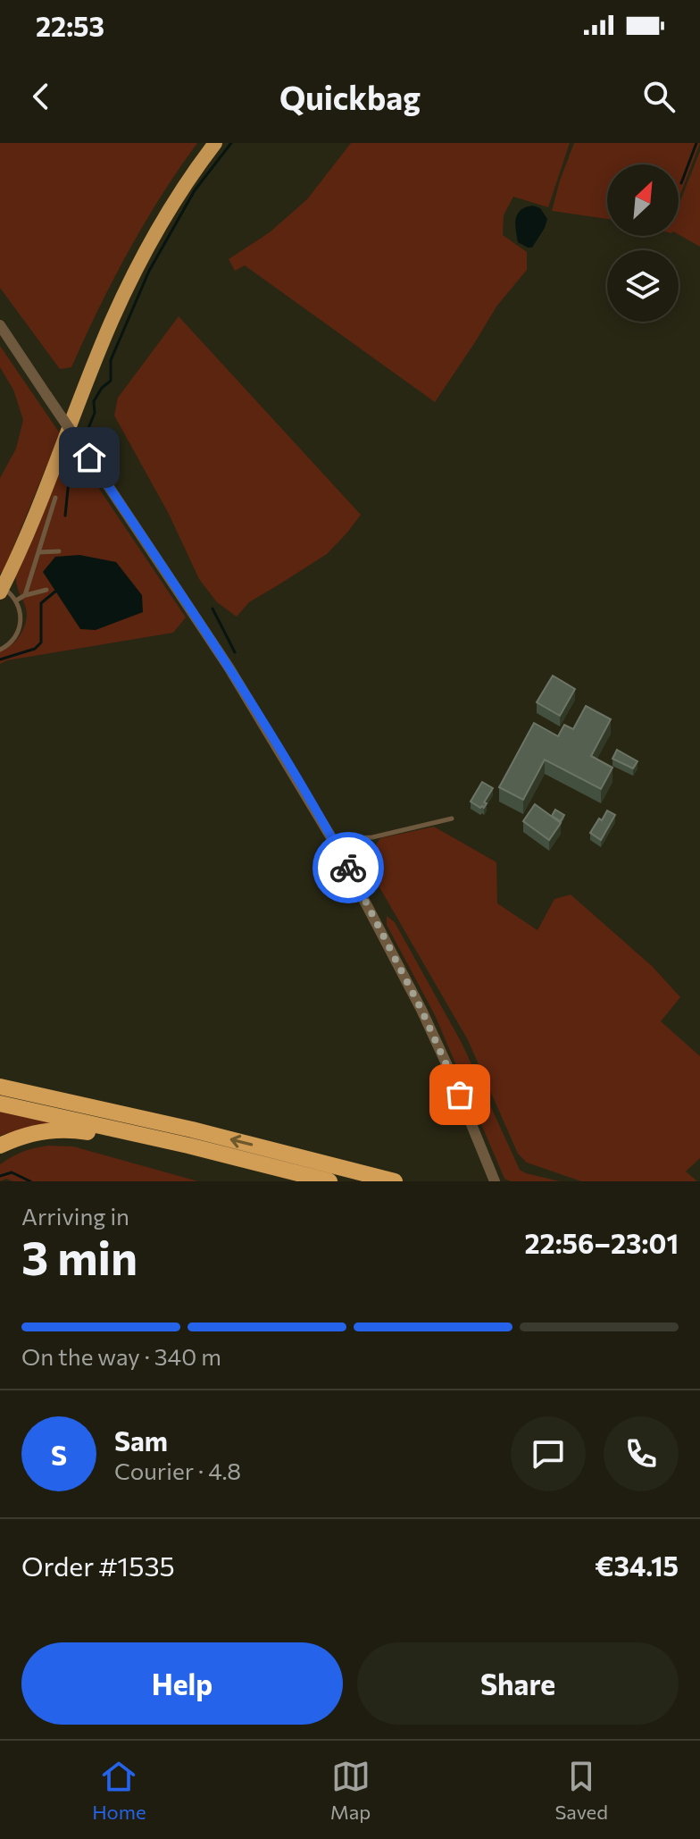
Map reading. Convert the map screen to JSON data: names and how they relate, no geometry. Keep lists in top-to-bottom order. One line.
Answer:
{"north":"top right","page":{"status":"22:53","header":"Quickbag","heading":["3 min","Arriving in","22:56–23:01"],"panel":["Sam","Courier · 4.8","Order #1535","€34.15"],"bar":"On the way · 340 m","round":"S","buttons":["Help","Share"],"tabs":["Home","Map","Saved"]}}
